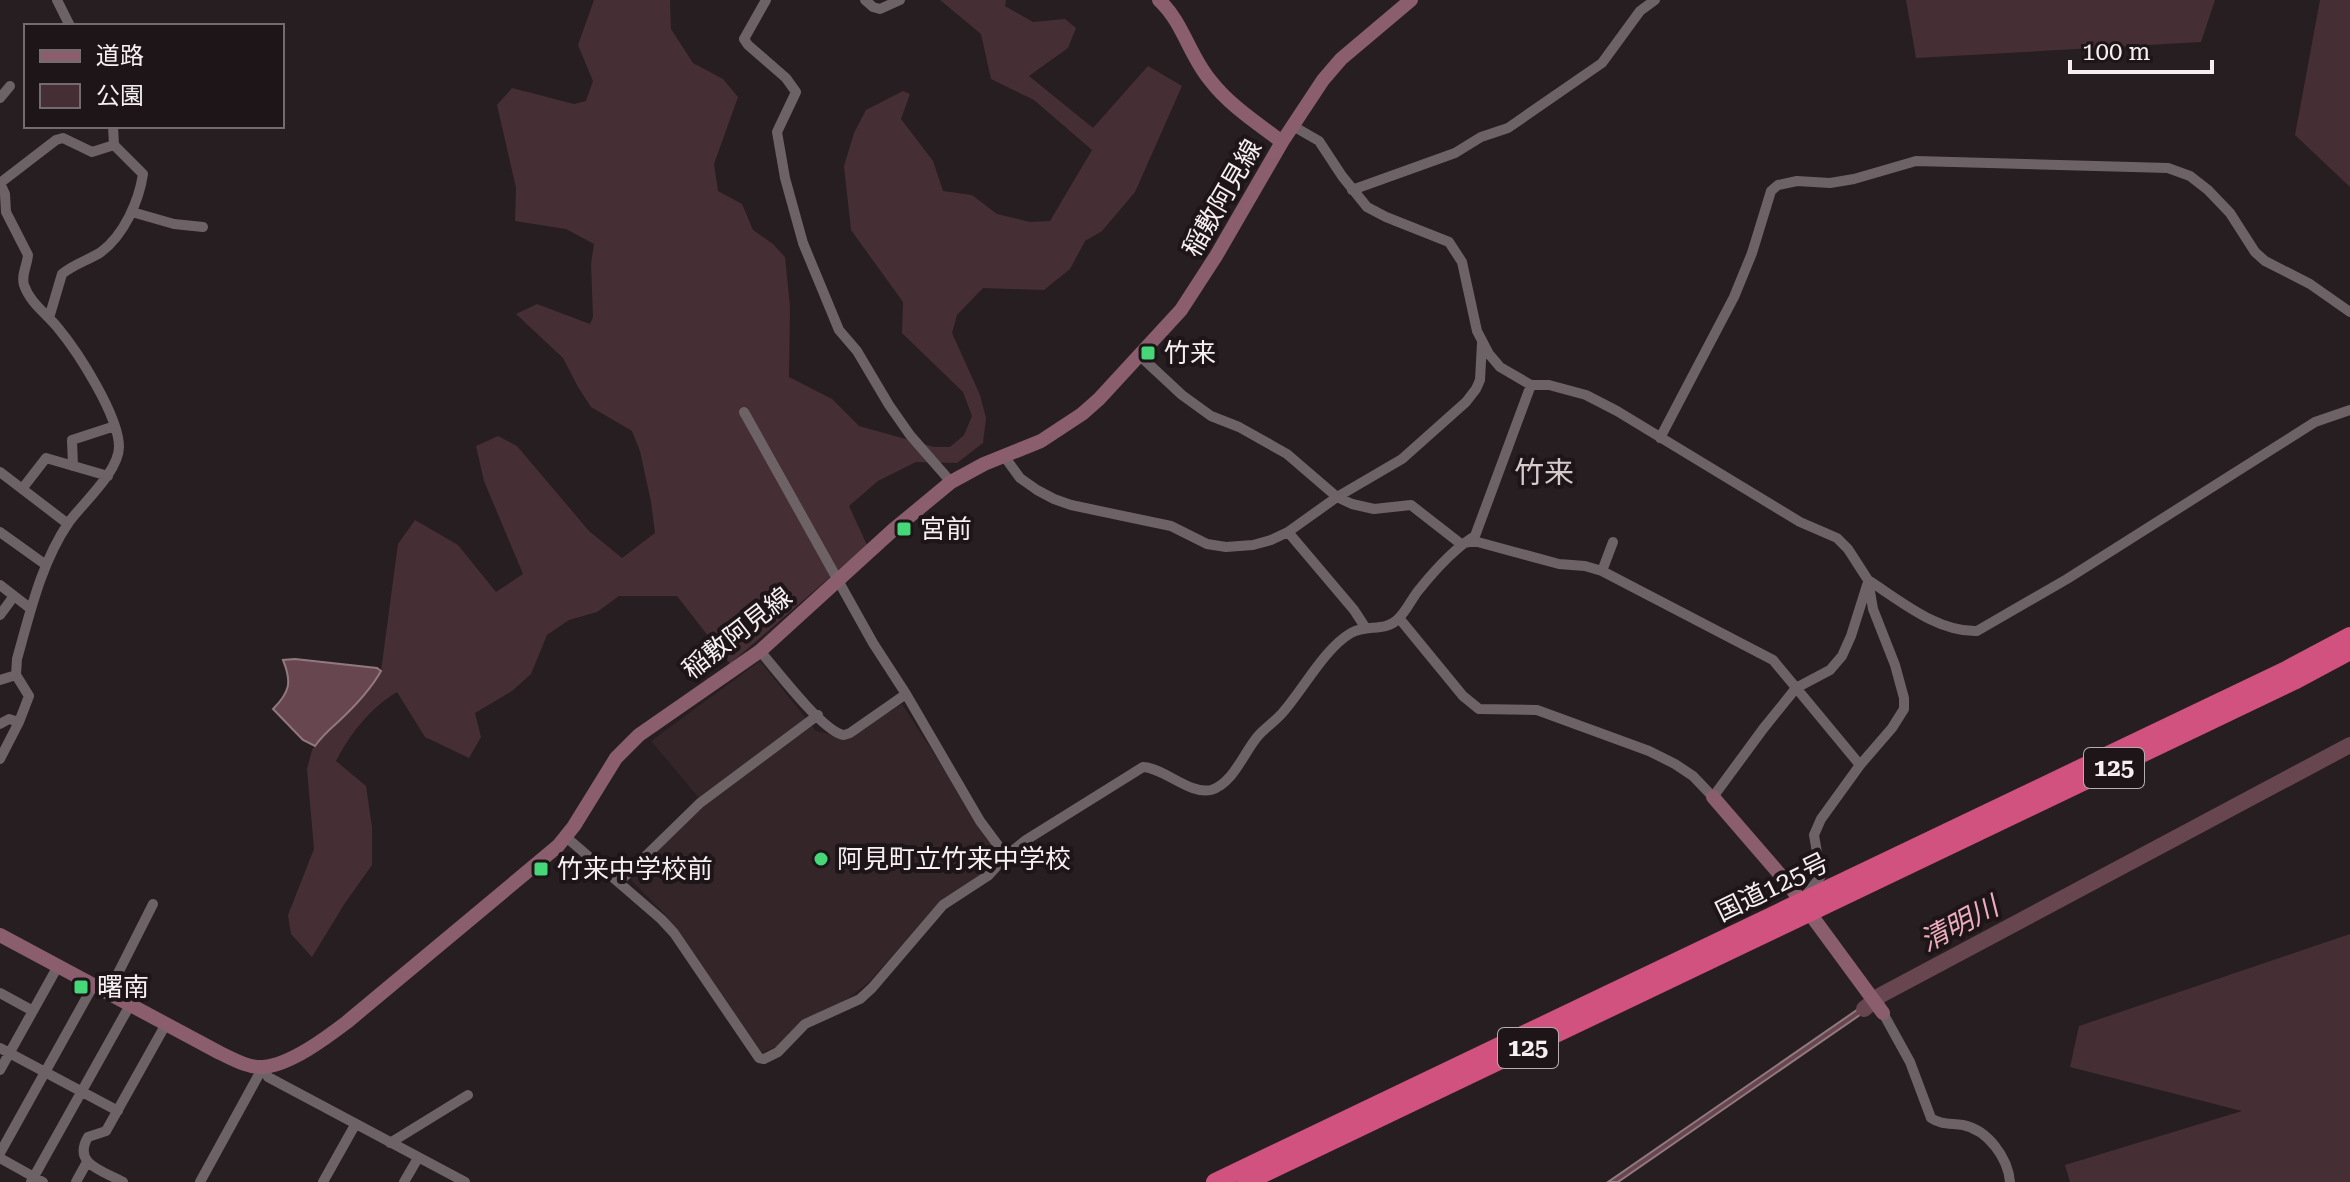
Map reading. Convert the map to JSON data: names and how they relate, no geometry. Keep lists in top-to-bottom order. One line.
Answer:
{"streets":{"highway":["125","国道125号"],"main road":["稲敷阿見線"]},"districts":["竹来"],"water":["清明川"],"places":{"transit":["竹来","宮前","竹来中学校前","曙南"],"other":["阿見町立竹来中学校"]},"legend":["道路","公園"],"scale_bar":"100 m"}
